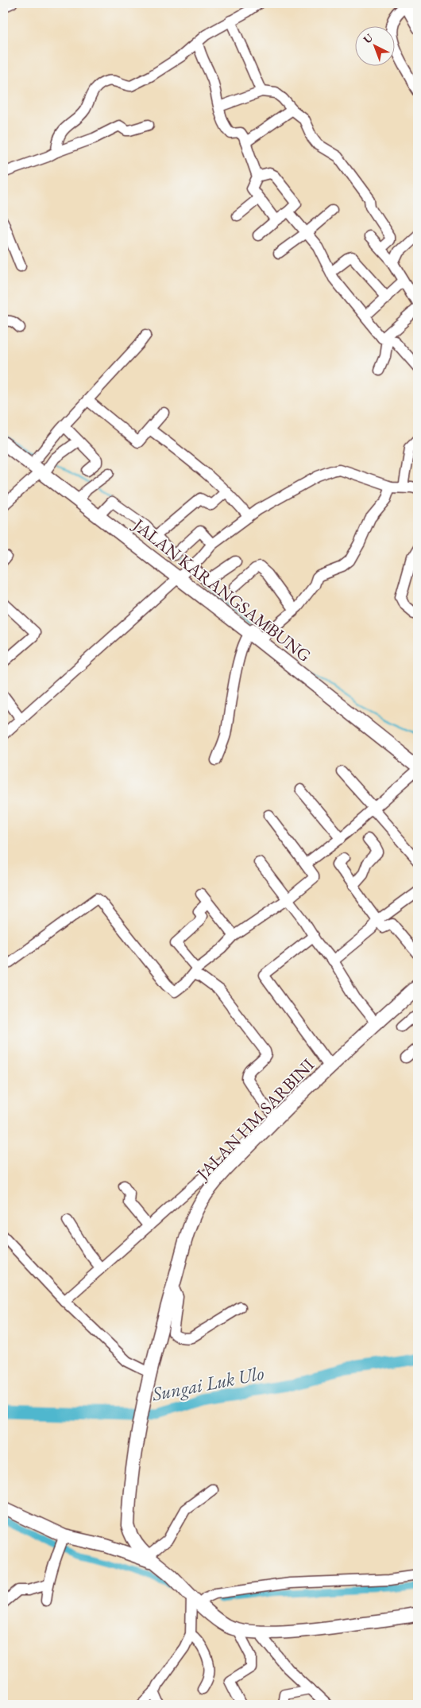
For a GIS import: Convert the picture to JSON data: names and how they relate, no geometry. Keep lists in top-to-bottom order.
{
  "streets": {
    "main road": ["JALAN KARANGSAMBUNG", "JALAN HM SARBINI"]
  },
  "water": ["Sungai Luk Ulo"],
  "north": "top left"
}
